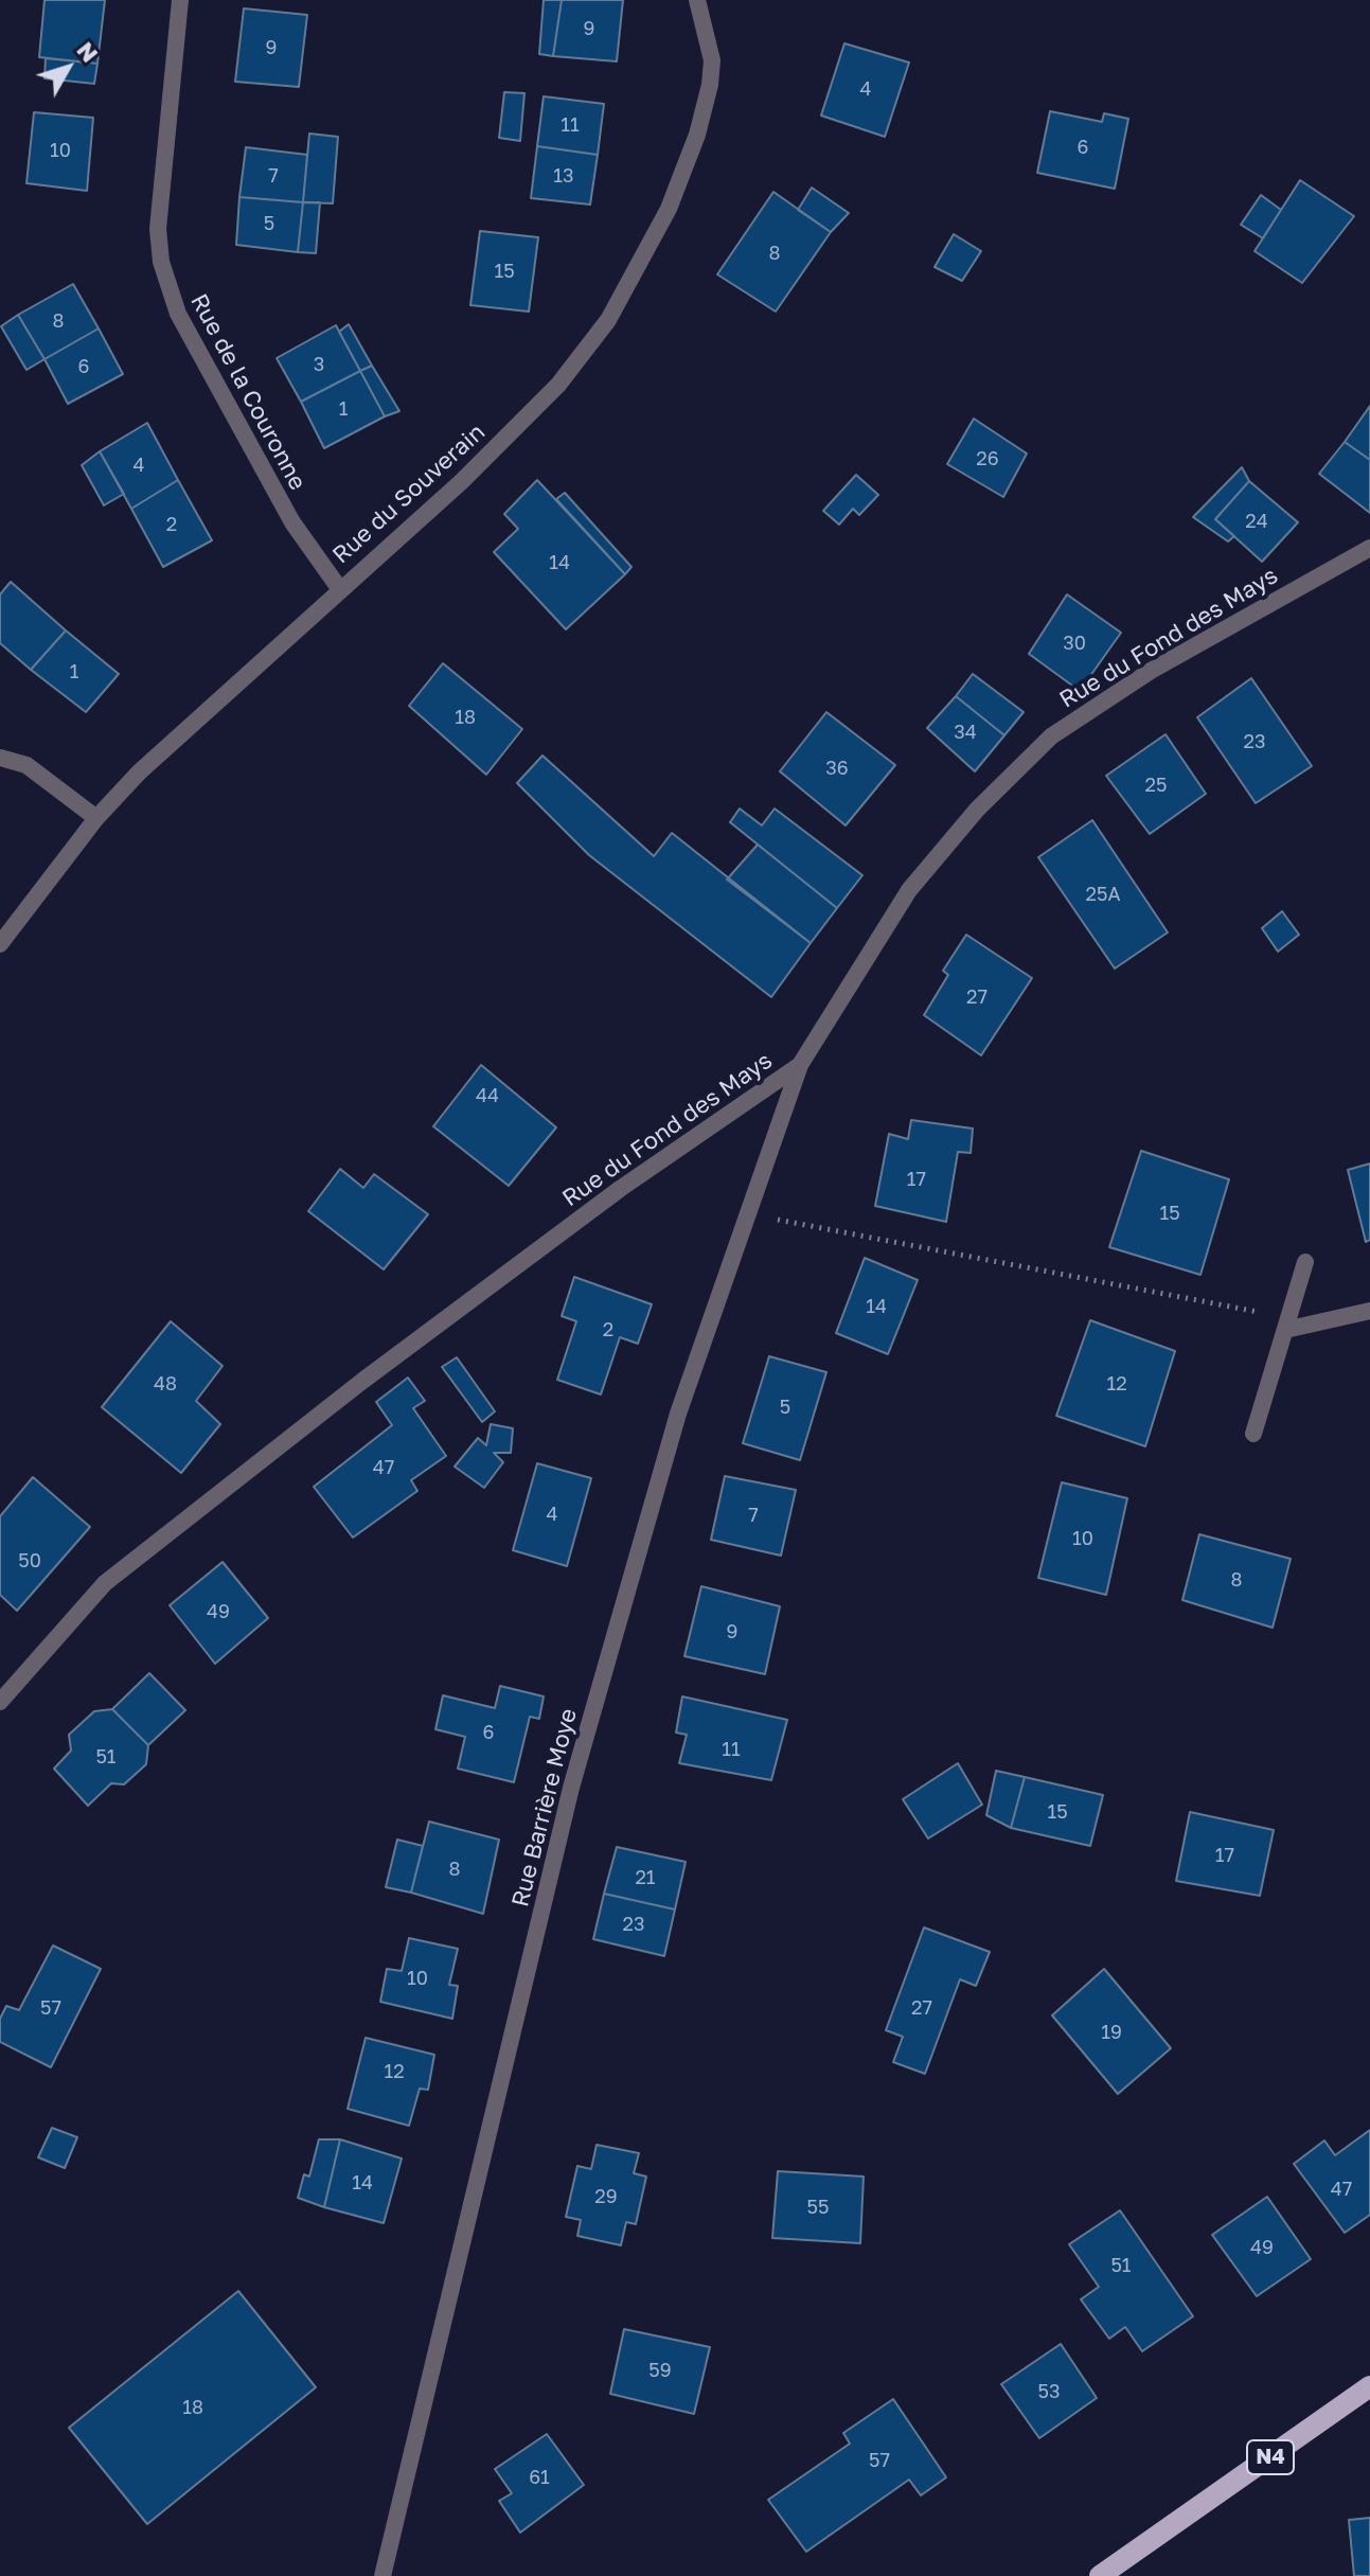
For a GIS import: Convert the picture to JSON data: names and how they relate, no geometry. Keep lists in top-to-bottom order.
{
  "streets": {
    "main road": ["N4"],
    "street": [
      "Rue de la Couronne",
      "Rue du Souverain",
      "Rue du Fond des Mays",
      "Rue Barrière Moye"
    ]
  },
  "crossings": [
    ["Rue de la Couronne", "Rue du Souverain"],
    ["Rue du Fond des Mays", "Rue Barrière Moye"]
  ],
  "house_numbers": [
    "9",
    "9",
    "4",
    "11",
    "6",
    "10",
    "7",
    "13",
    "5",
    "8",
    "15",
    "8",
    "3",
    "6",
    "1",
    "26",
    "4",
    "24",
    "2",
    "14",
    "30",
    "1",
    "18",
    "34",
    "23",
    "36",
    "25",
    "25A",
    "27",
    "44",
    "17",
    "15",
    "14",
    "2",
    "48",
    "12",
    "5",
    "47",
    "4",
    "7",
    "10",
    "50",
    "8",
    "49",
    "9",
    "6",
    "11",
    "51",
    "15",
    "17",
    "8",
    "21",
    "23",
    "10",
    "57",
    "27",
    "19",
    "12",
    "14",
    "47",
    "29",
    "55",
    "49",
    "51",
    "59",
    "53",
    "18",
    "57",
    "61"
  ],
  "north": "top right"
}
